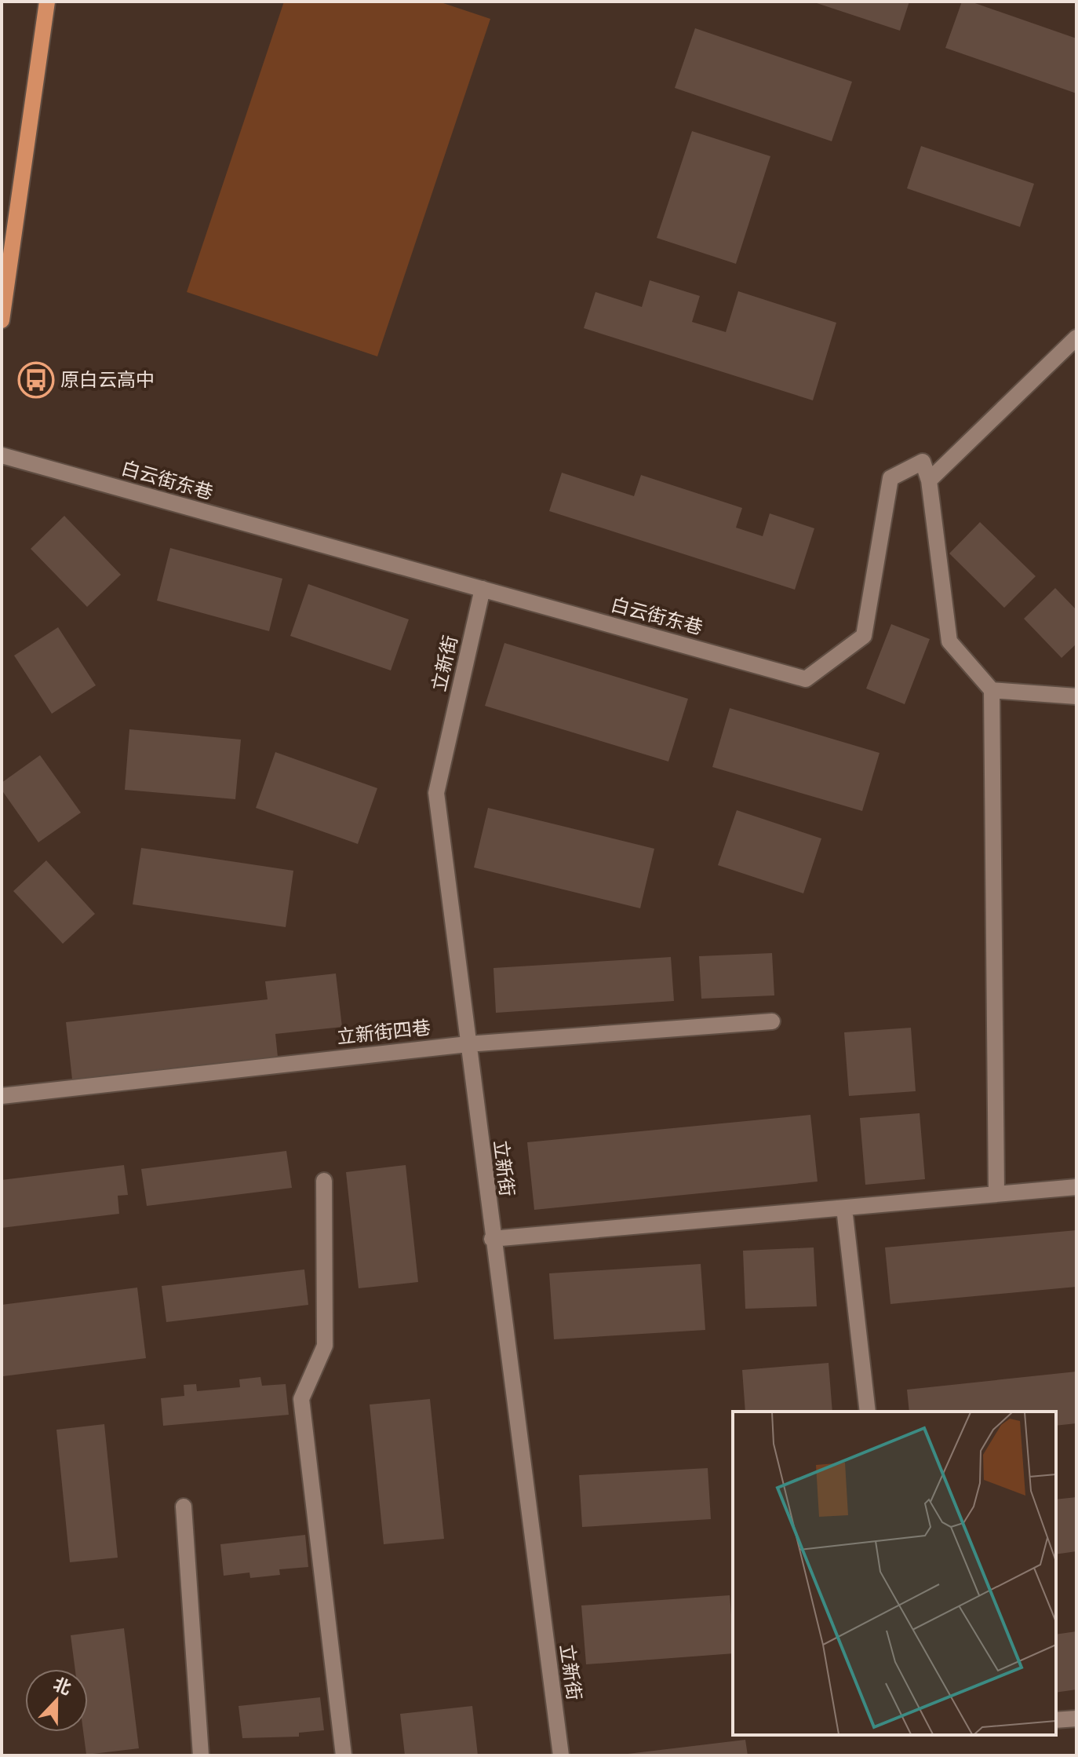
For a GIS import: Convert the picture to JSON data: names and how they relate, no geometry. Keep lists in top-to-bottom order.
{
  "streets": {
    "street": ["白云街东巷", "立新街", "立新街四巷"]
  },
  "crossings": [
    ["白云街东巷", "立新街"],
    ["立新街", "立新街四巷"]
  ],
  "places": {
    "bus stop": ["原白云高中"]
  },
  "north": "top"
}
